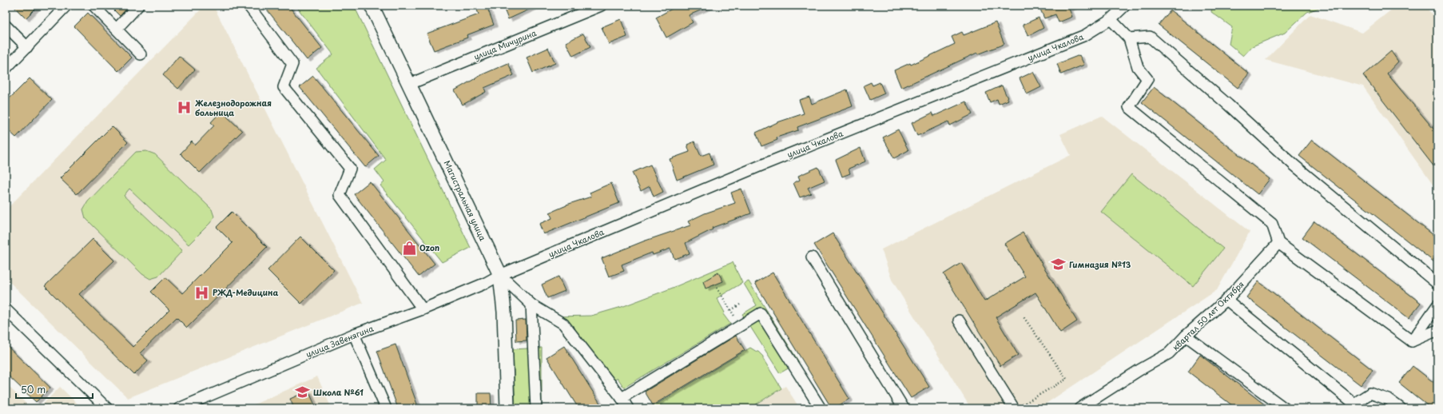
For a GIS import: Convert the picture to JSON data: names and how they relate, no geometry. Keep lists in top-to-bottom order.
{
  "streets": {
    "main road": ["Магистральная улица"],
    "street": [
      "улица Мичурина",
      "улица Чкалова",
      "квартал 50 лет Октября",
      "улица Завенягина"
    ]
  },
  "crossings": [
    ["улица Мичурина", "Магистральная улица"],
    ["улица Чкалова", "Магистральная улица"],
    ["улица Чкалова", "улица Завенягина"],
    ["Магистральная улица", "улица Завенягина"]
  ],
  "places": {
    "hospital": ["Железнодорожная больница", "РЖД-Медицина"],
    "shop": ["Ozon"],
    "school or university": ["Гимназия №13", "Школа №61"]
  },
  "scale_bar": "50 m"
}
